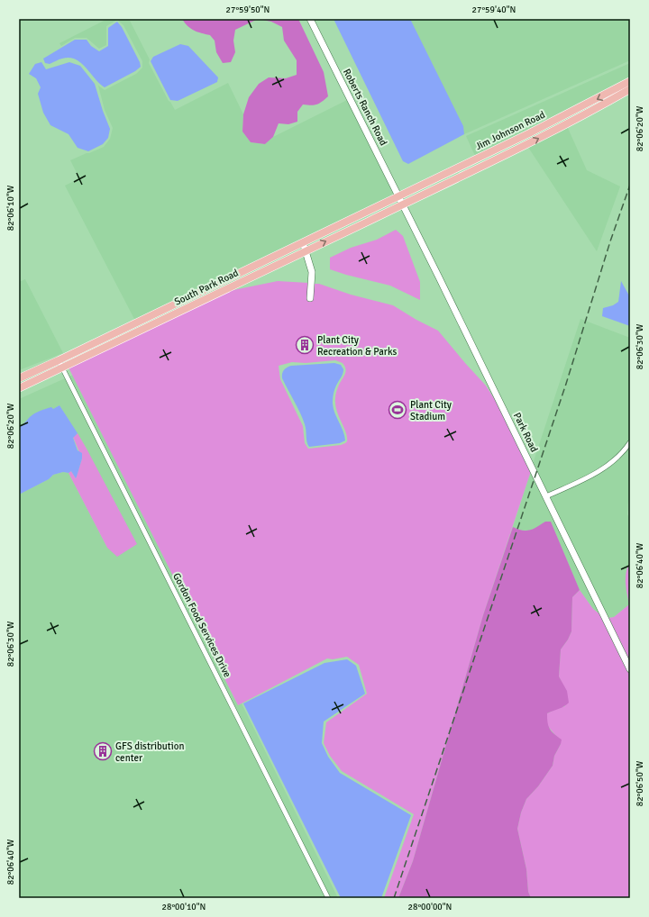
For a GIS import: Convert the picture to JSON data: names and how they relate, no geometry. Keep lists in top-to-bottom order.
{
  "streets": {
    "main road": ["Jim Johnson Road", "South Park Road"],
    "street": ["Roberts Ranch Road", "Park Road", "Gordon Food Services Drive"]
  },
  "crossings": [
    ["Roberts Ranch Road", "Jim Johnson Road"],
    ["Roberts Ranch Road", "South Park Road"],
    ["Roberts Ranch Road", "Park Road"],
    ["Jim Johnson Road", "South Park Road"],
    ["Jim Johnson Road", "Park Road"],
    ["South Park Road", "Park Road"],
    ["South Park Road", "Gordon Food Services Drive"]
  ],
  "places": {
    "building": ["Plant City Recreation & Parks", "GFS distribution center"],
    "sports": ["Plant City Stadium"]
  },
  "coordinates": [
    "27°59'50\"N",
    "27°59'40\"N",
    "82°06'20\"W",
    "82°06'10\"W",
    "82°06'30\"W",
    "82°06'40\"W",
    "82°06'50\"W",
    "28°00'10\"N",
    "28°00'00\"N"
  ]
}
